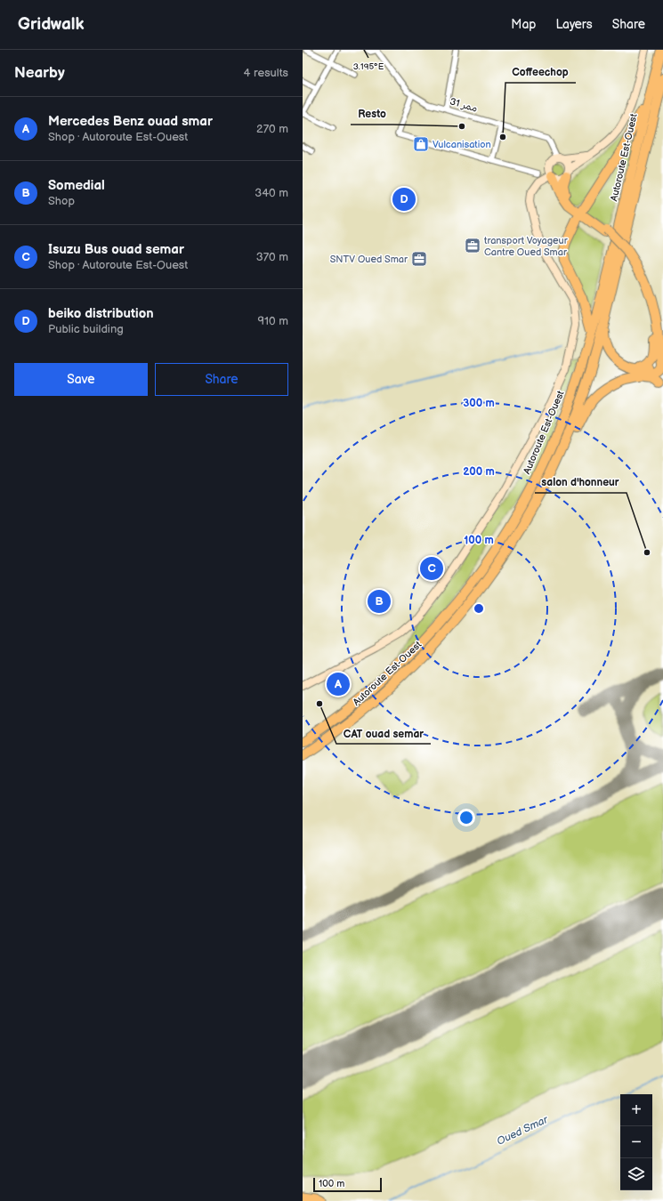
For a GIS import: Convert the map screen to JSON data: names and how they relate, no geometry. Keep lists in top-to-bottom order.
{
  "streets": {
    "highway": ["Autoroute Est-Ouest"],
    "street": ["ممر 31"]
  },
  "water": ["Oued Smar"],
  "places": {
    "other": [
      "Resto",
      "Coffeechop",
      "salon d'honneur",
      "CAT ouad semar"
    ],
    "shop": ["Vulcanisation"],
    "office": ["transport Voyageur Cantre Oued Smar", "SNTV Oued Smar"]
  },
  "scale_bar": "100 m",
  "page": {
    "header": "Gridwalk",
    "nav": ["Map", "Layers", "Share"],
    "heading": ["Nearby", "4 results"],
    "list": [
      {
        "mark": "A",
        "name": "Mercedes Benz ouad smar",
        "note": "Shop · Autoroute Est-Ouest",
        "value": "270 m"
      },
      {
        "mark": "B",
        "name": "Somedial",
        "note": "Shop",
        "value": "340 m"
      },
      {
        "mark": "C",
        "name": "Isuzu Bus ouad semar",
        "note": "Shop · Autoroute Est-Ouest",
        "value": "370 m"
      },
      {
        "mark": "D",
        "name": "beiko distribution",
        "note": "Public building",
        "value": "910 m"
      }
    ],
    "pins": [
      "D",
      "C",
      "B",
      "A"
    ],
    "buttons": ["Save", "Share"],
    "map_buttons": ["+", "−"],
    "scale": "100 m"
  },
  "coordinates": ["3.195°E"],
  "rings": ["300 m", "200 m", "100 m"]
}
